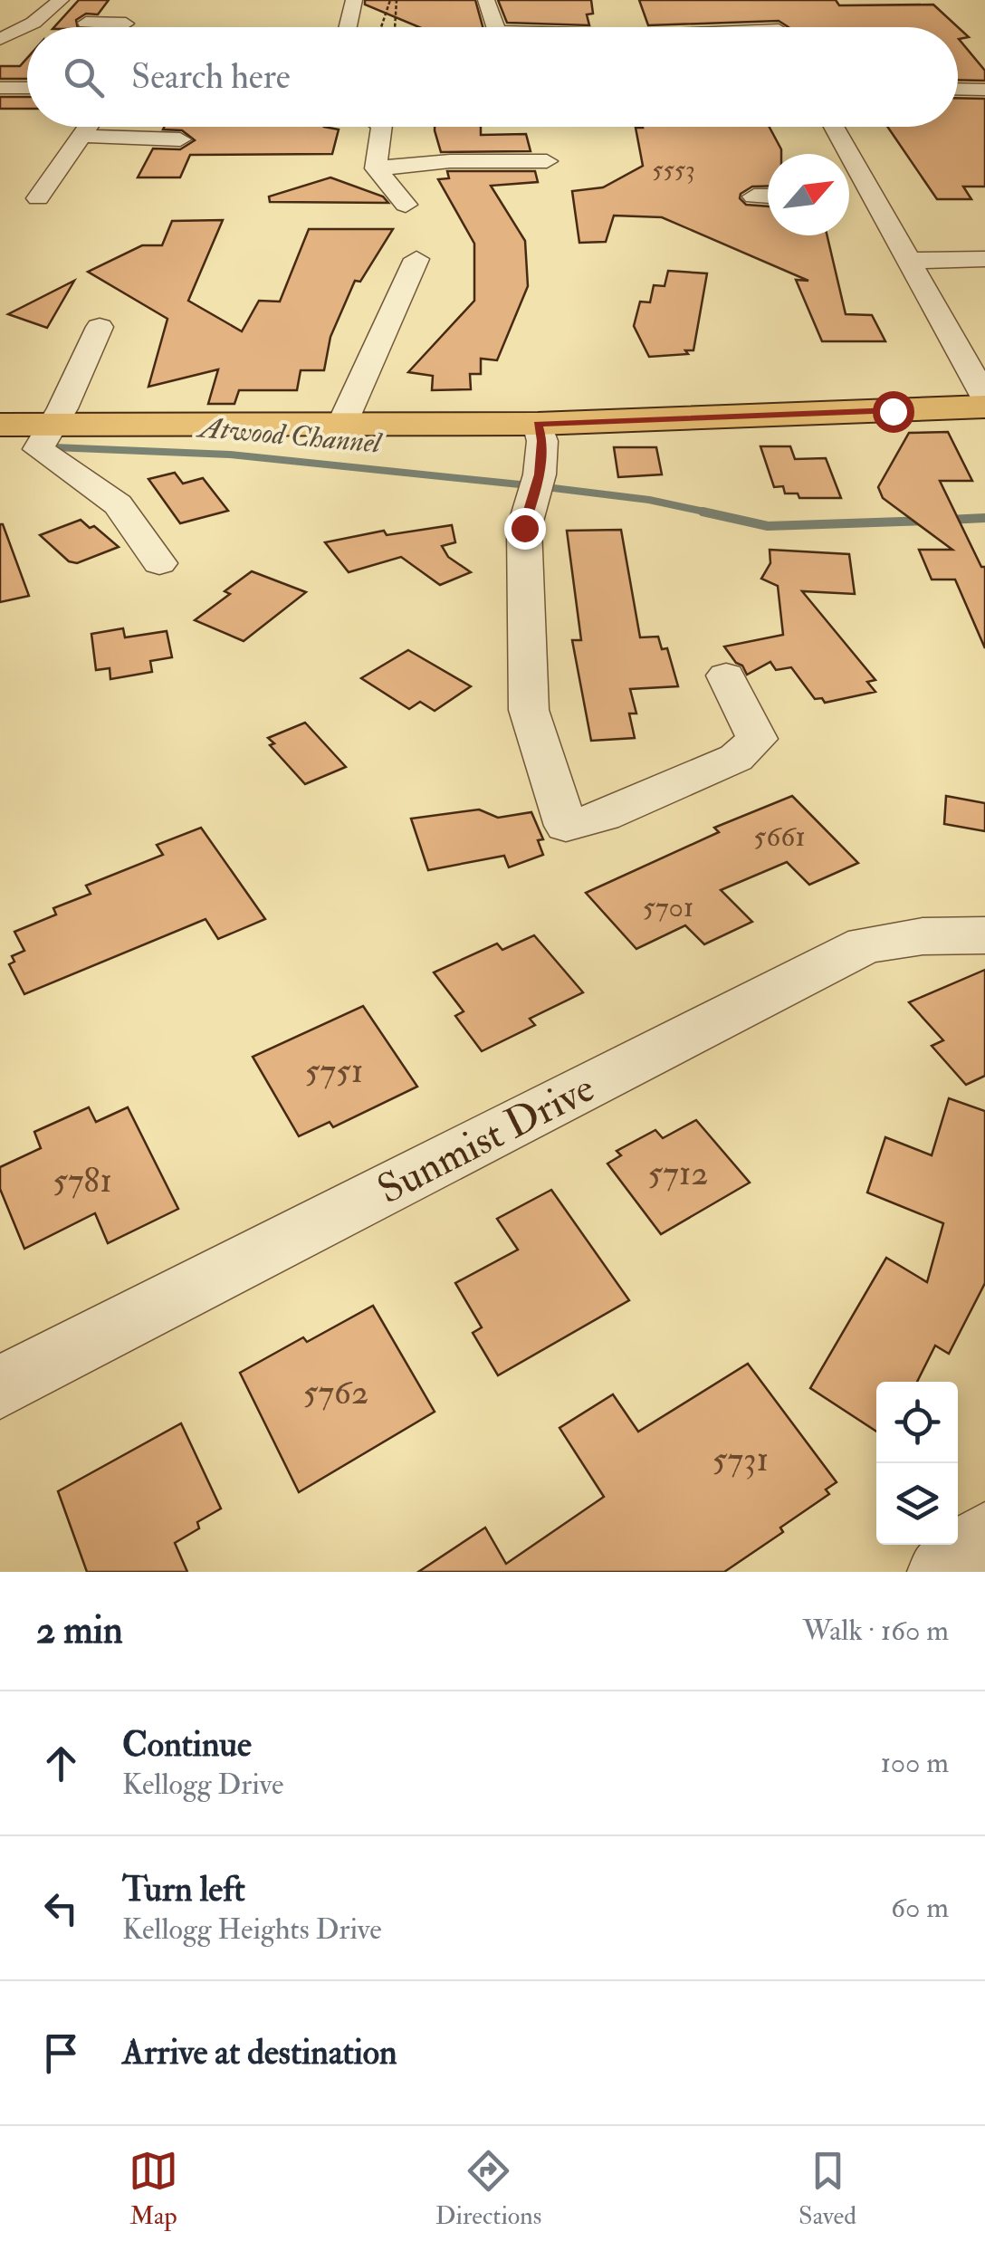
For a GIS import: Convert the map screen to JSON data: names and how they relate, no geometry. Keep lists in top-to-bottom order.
{
  "streets": {
    "street": ["Sunmist Drive"]
  },
  "water": ["Atwood Channel"],
  "house_numbers": [
    "5553",
    "5661",
    "5701",
    "5751",
    "5712",
    "5781",
    "5762",
    "5731"
  ],
  "north": "top right",
  "page": {
    "search": "Search here",
    "heading": ["2 min", "Walk · 160 m"],
    "list": [
      ["Continue", "Kellogg Drive", "100 m"],
      ["Turn left", "Kellogg Heights Drive", "60 m"],
      "Arrive at destination"
    ],
    "nav": ["Map", "Directions", "Saved"]
  }
}
